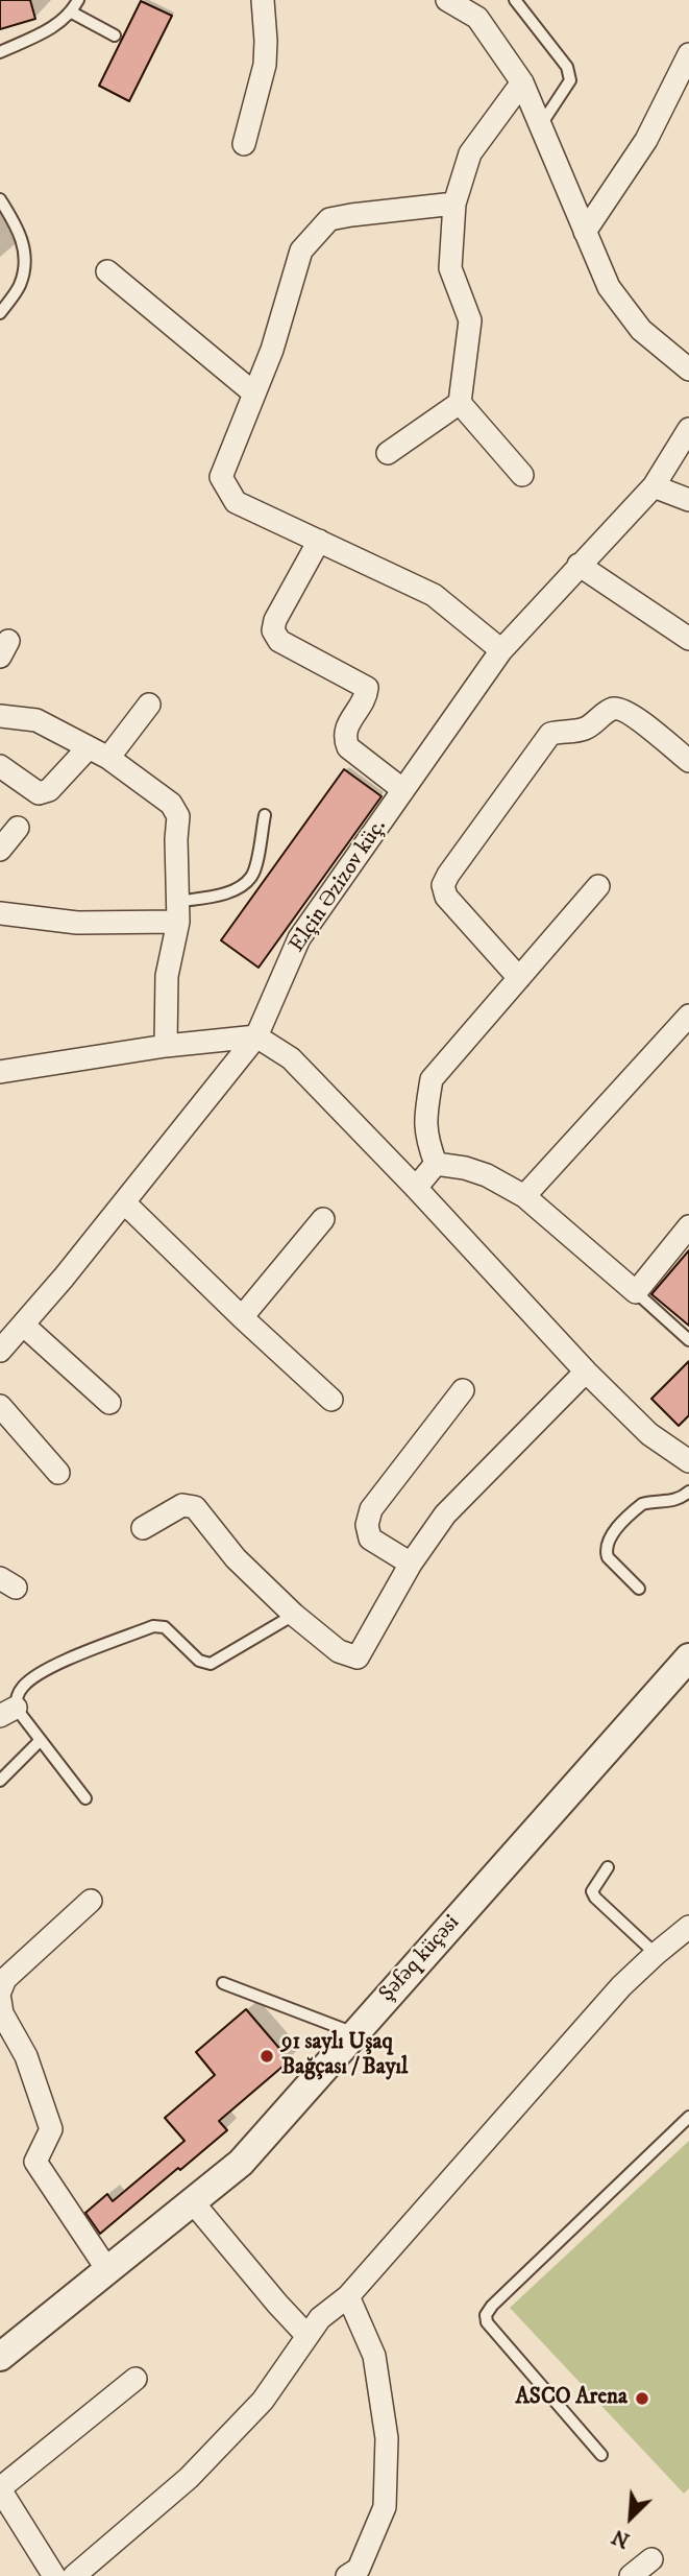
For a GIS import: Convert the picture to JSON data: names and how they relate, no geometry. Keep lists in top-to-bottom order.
{
  "streets": {
    "street": ["Elçin Əzizov küç.", "Şəfəq küçəsi"]
  },
  "places": ["91 saylı Uşaq Bağçası / Bayıl", "ASCO Arena"],
  "north": "bottom left"
}
